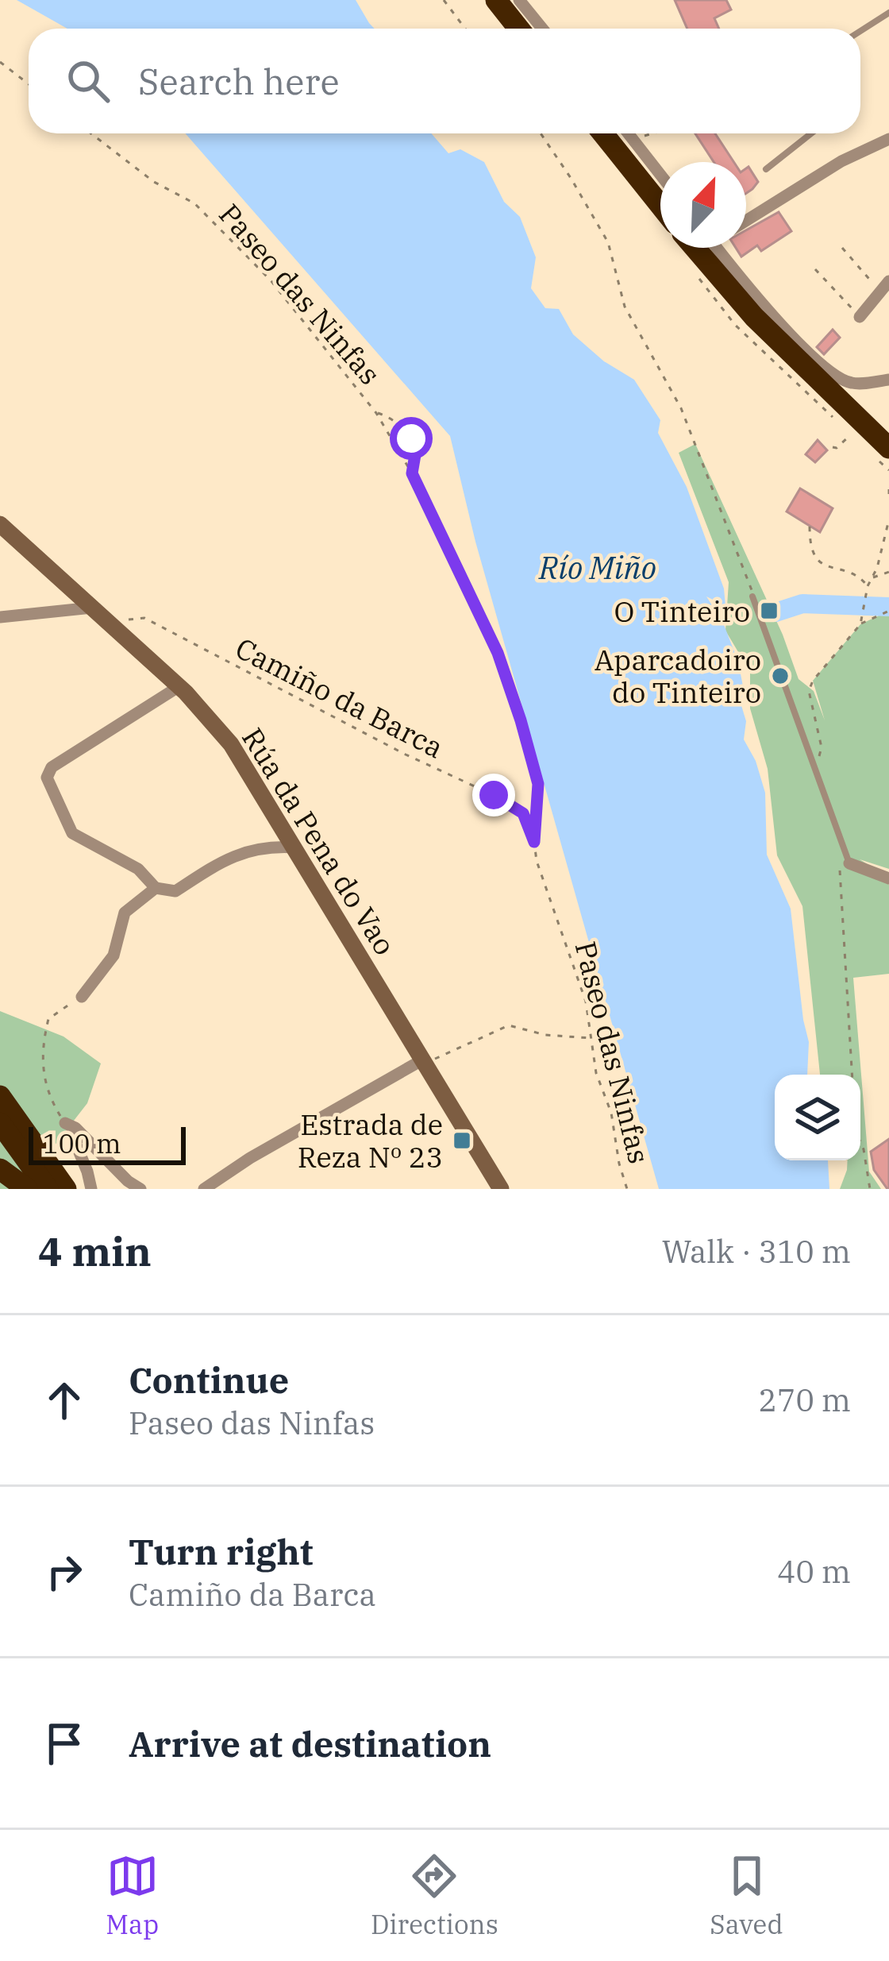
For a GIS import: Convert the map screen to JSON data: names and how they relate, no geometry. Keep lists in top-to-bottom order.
{
  "streets": {
    "main road": ["Rúa da Pena do Vao"],
    "path": ["Paseo das Ninfas", "Camiño da Barca"]
  },
  "crossings": [
    ["Paseo das Ninfas", "Camiño da Barca"],
    ["Camiño da Barca", "Rúa da Pena do Vao"]
  ],
  "water": ["Río Miño"],
  "places": {
    "transit": ["O Tinteiro", "Estrada de Reza Nº 23"],
    "other": ["Aparcadoiro do Tinteiro"]
  },
  "scale_bar": "100 m",
  "north": "top right",
  "page": {
    "search": "Search here",
    "scale": "100 m",
    "heading": ["4 min", "Walk · 310 m"],
    "list": [
      ["Continue", "Paseo das Ninfas", "270 m"],
      ["Turn right", "Camiño da Barca", "40 m"],
      "Arrive at destination"
    ],
    "nav": ["Map", "Directions", "Saved"]
  }
}
